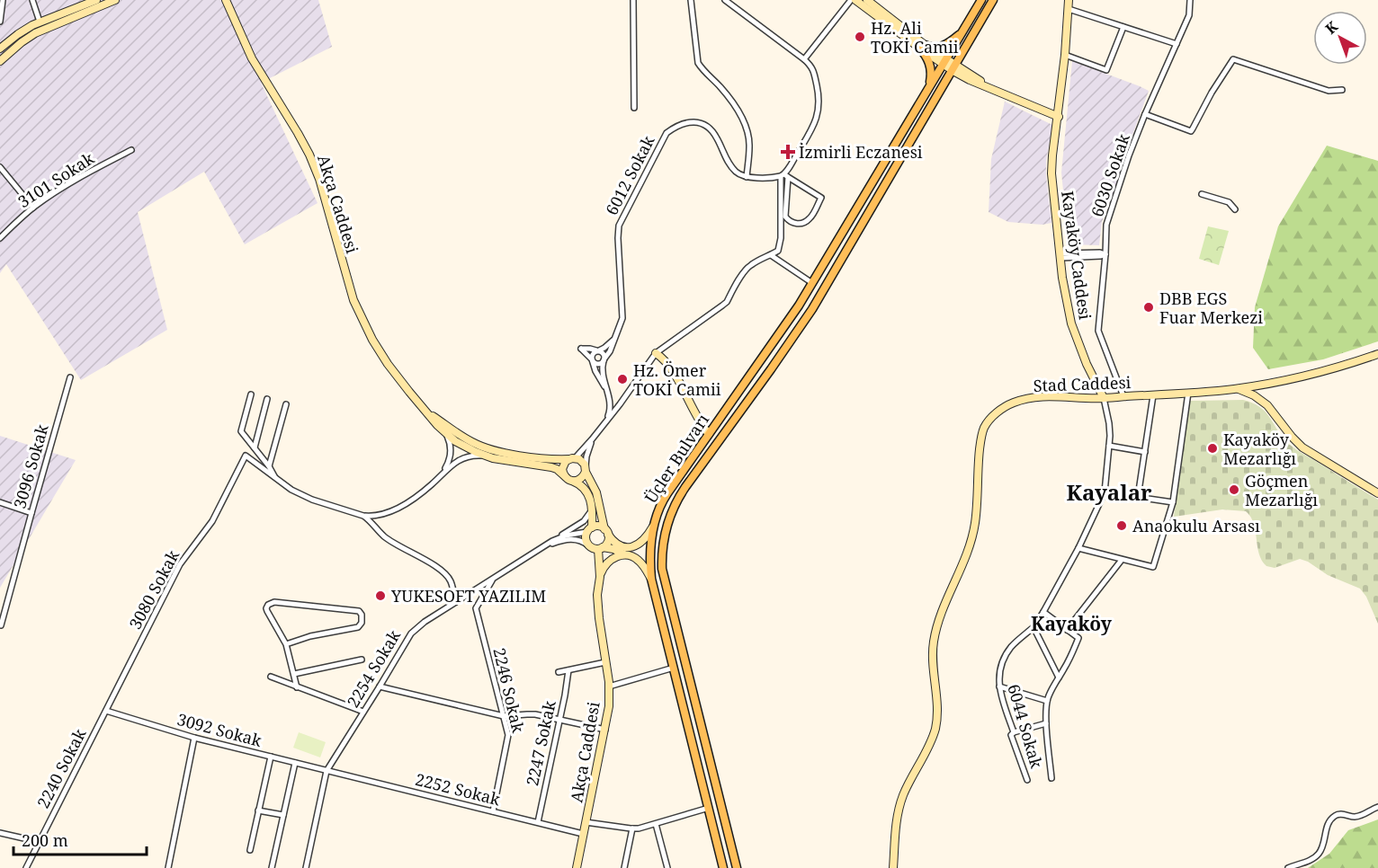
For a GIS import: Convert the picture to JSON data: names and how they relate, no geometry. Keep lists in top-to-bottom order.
{
  "streets": {
    "main road": ["Üçler Bulvarı"],
    "street": [
      "6012 Sokak",
      "6030 Sokak",
      "3101 Sokak",
      "Akça Caddesi",
      "Kayaköy Caddesi",
      "Stad Caddesi",
      "3096 Sokak",
      "3080 Sokak",
      "2254 Sokak",
      "2246 Sokak",
      "6044 Sokak",
      "3092 Sokak",
      "2247 Sokak",
      "2240 Sokak",
      "2252 Sokak"
    ]
  },
  "crossings": [
    ["6030 Sokak", "Stad Caddesi"],
    ["Akça Caddesi", "2254 Sokak"],
    ["Akça Caddesi", "2252 Sokak"],
    ["Kayaköy Caddesi", "Stad Caddesi"],
    ["Kayaköy Caddesi", "6044 Sokak"],
    ["3080 Sokak", "3092 Sokak"],
    ["3080 Sokak", "2240 Sokak"],
    ["2254 Sokak", "2246 Sokak"],
    ["2254 Sokak", "3092 Sokak"],
    ["2254 Sokak", "2252 Sokak"],
    ["2246 Sokak", "2252 Sokak"],
    ["3092 Sokak", "2240 Sokak"],
    ["3092 Sokak", "2252 Sokak"],
    ["2247 Sokak", "2252 Sokak"]
  ],
  "districts": ["Kayalar", "Kayaköy"],
  "places": {
    "other": [
      "Hz. Ali TOKİ Camii",
      "DBB EGS Fuar Merkezi",
      "Hz. Ömer TOKİ Camii",
      "Kayaköy Mezarlığı",
      "Göçmen Mezarlığı",
      "Anaokulu Arsası",
      "YUKESOFT YAZILIM"
    ],
    "health": ["İzmirli Eczanesi"]
  },
  "scale_bar": "200 m",
  "north": "top left"
}
